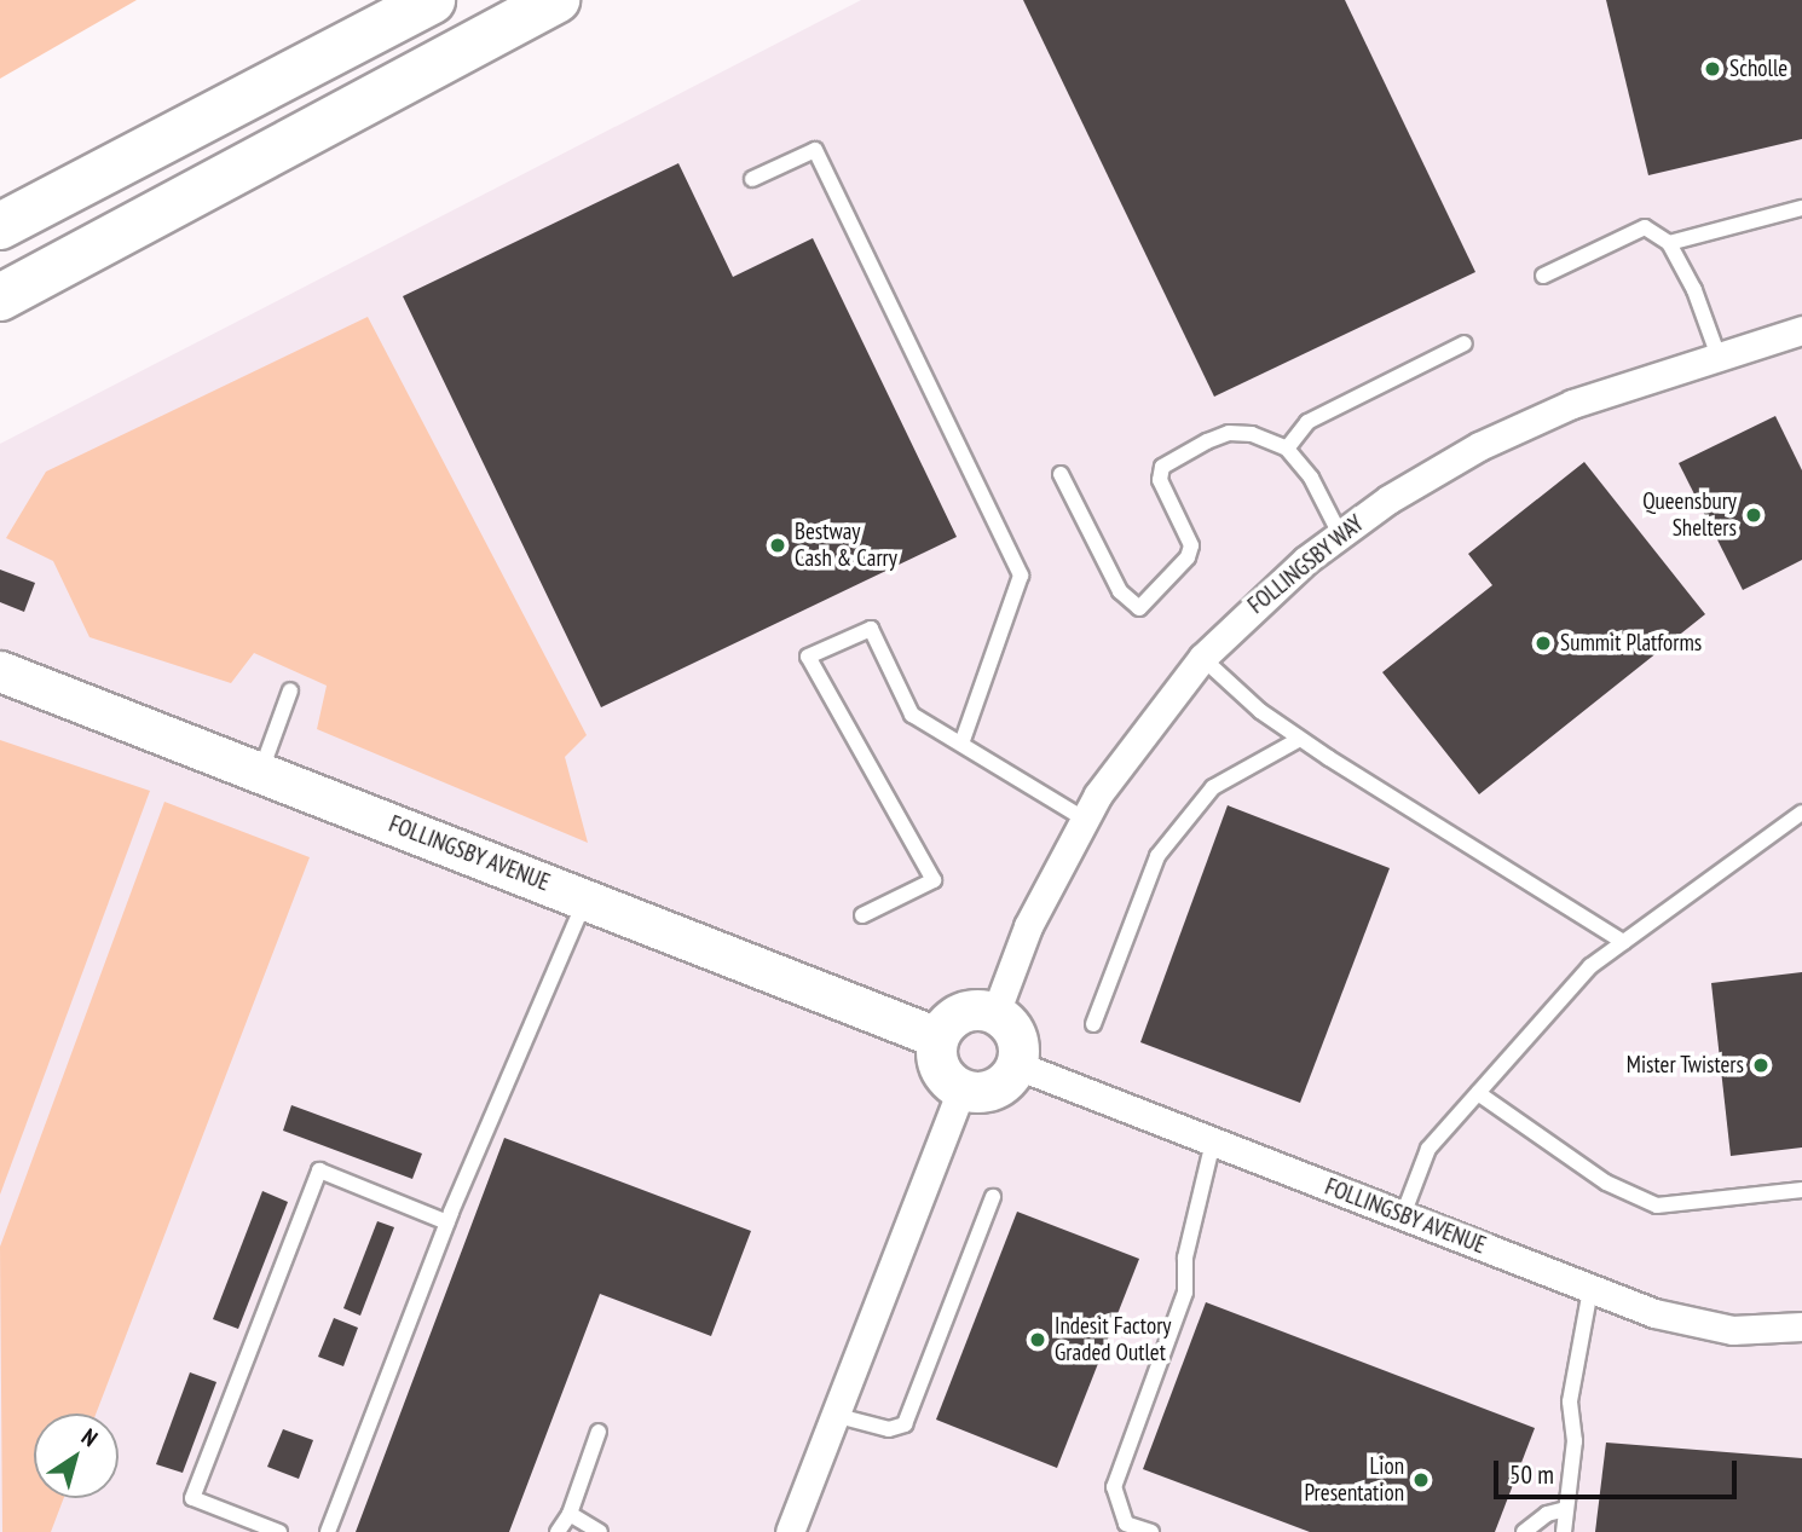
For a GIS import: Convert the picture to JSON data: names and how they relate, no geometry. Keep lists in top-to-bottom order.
{
  "streets": {
    "street": ["FOLLINGSBY WAY", "FOLLINGSBY AVENUE"]
  },
  "crossings": [
    ["FOLLINGSBY WAY", "FOLLINGSBY AVENUE"]
  ],
  "places": [
    "Scholle",
    "Queensbury Shelters",
    "Bestway Cash & Carry",
    "Summit Platforms",
    "Mister Twisters",
    "Indesit Factory Graded Outlet",
    "Lion Presentation"
  ],
  "scale_bar": "50 m",
  "north": "top right"
}
